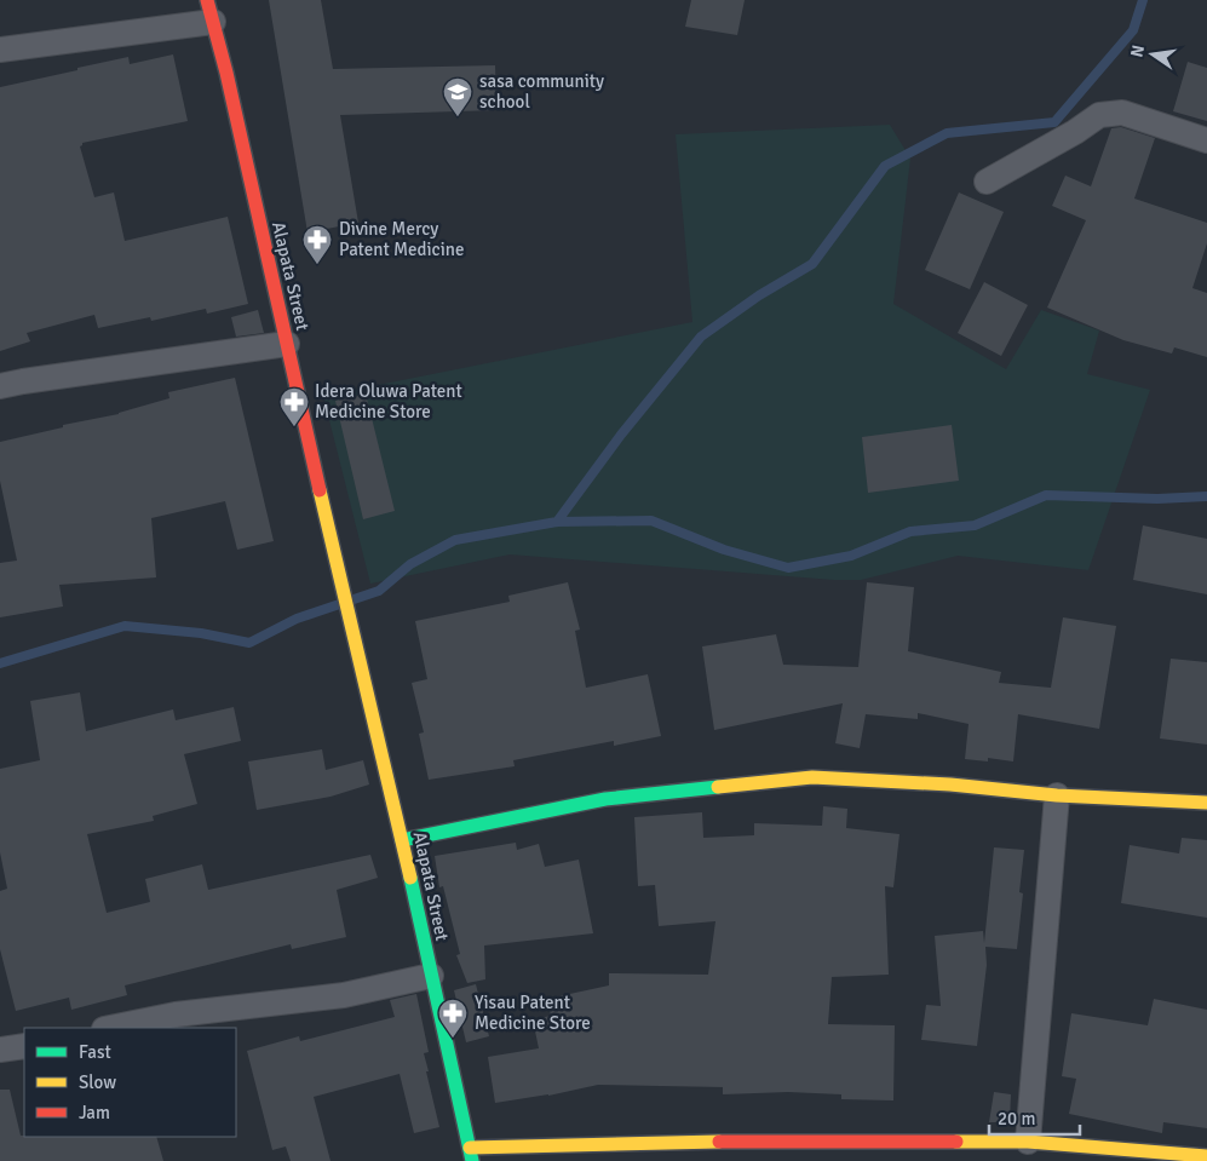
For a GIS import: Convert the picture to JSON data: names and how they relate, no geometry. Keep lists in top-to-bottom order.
{
  "streets": {
    "street": ["Alapata Street"]
  },
  "places": {
    "school or university": ["sasa community school"],
    "pharmacy": ["Divine Mercy Patent Medicine", "Idera Oluwa Patent Medicine Store", "Yisau Patent Medicine Store"]
  },
  "legend": ["Fast", "Slow", "Jam"],
  "scale_bar": "20 m",
  "north": "left"
}
